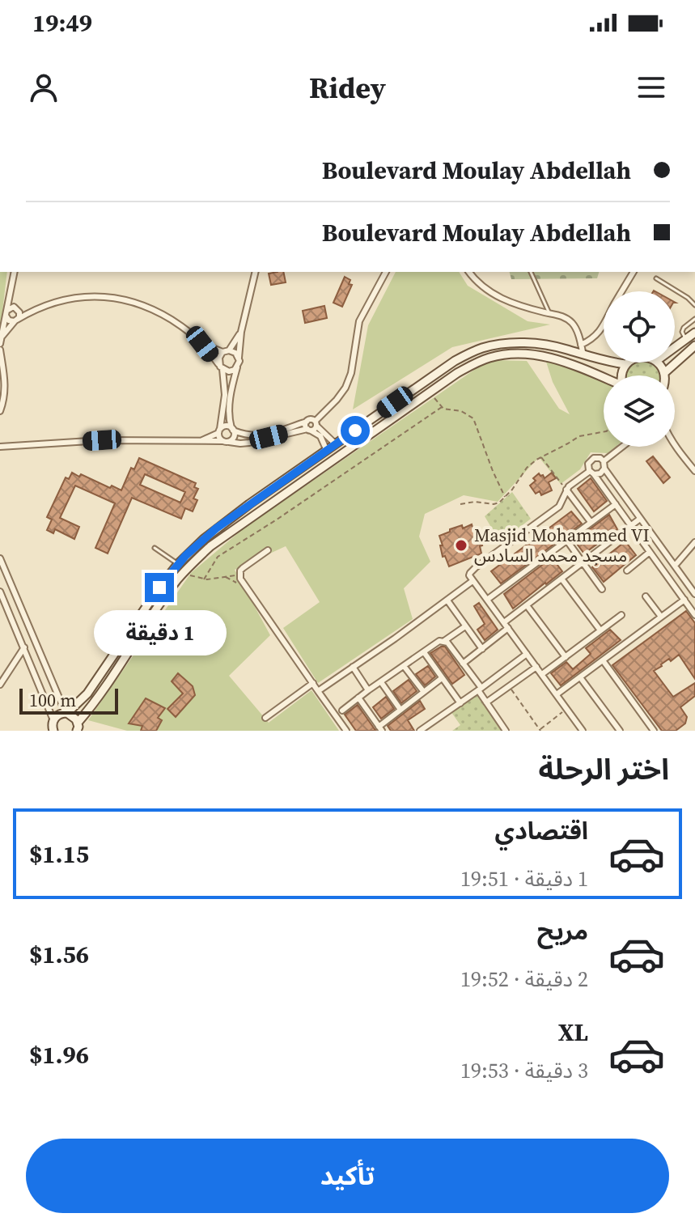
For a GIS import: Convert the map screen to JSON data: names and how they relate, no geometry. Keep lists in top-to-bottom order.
{
  "places": ["Masjid Mohammed VI مسجد محمد السادس"],
  "scale_bar": "100 m",
  "page": {
    "status": "19:49",
    "header": "Ridey",
    "banner": ["Boulevard Moulay Abdellah", "Boulevard Moulay Abdellah"],
    "bubble": "1 دقيقة",
    "scale": "100 m",
    "heading": "اختر الرحلة",
    "list": [
      {
        "name": "اقتصادي",
        "note": "1 دقيقة · 19:51",
        "value": "$1.15"
      },
      {
        "name": "مريح",
        "note": "2 دقيقة · 19:52",
        "value": "$1.56"
      },
      {
        "name": "XL",
        "note": "3 دقيقة · 19:53",
        "value": "$1.96"
      }
    ],
    "buttons": "تأكيد"
  }
}
